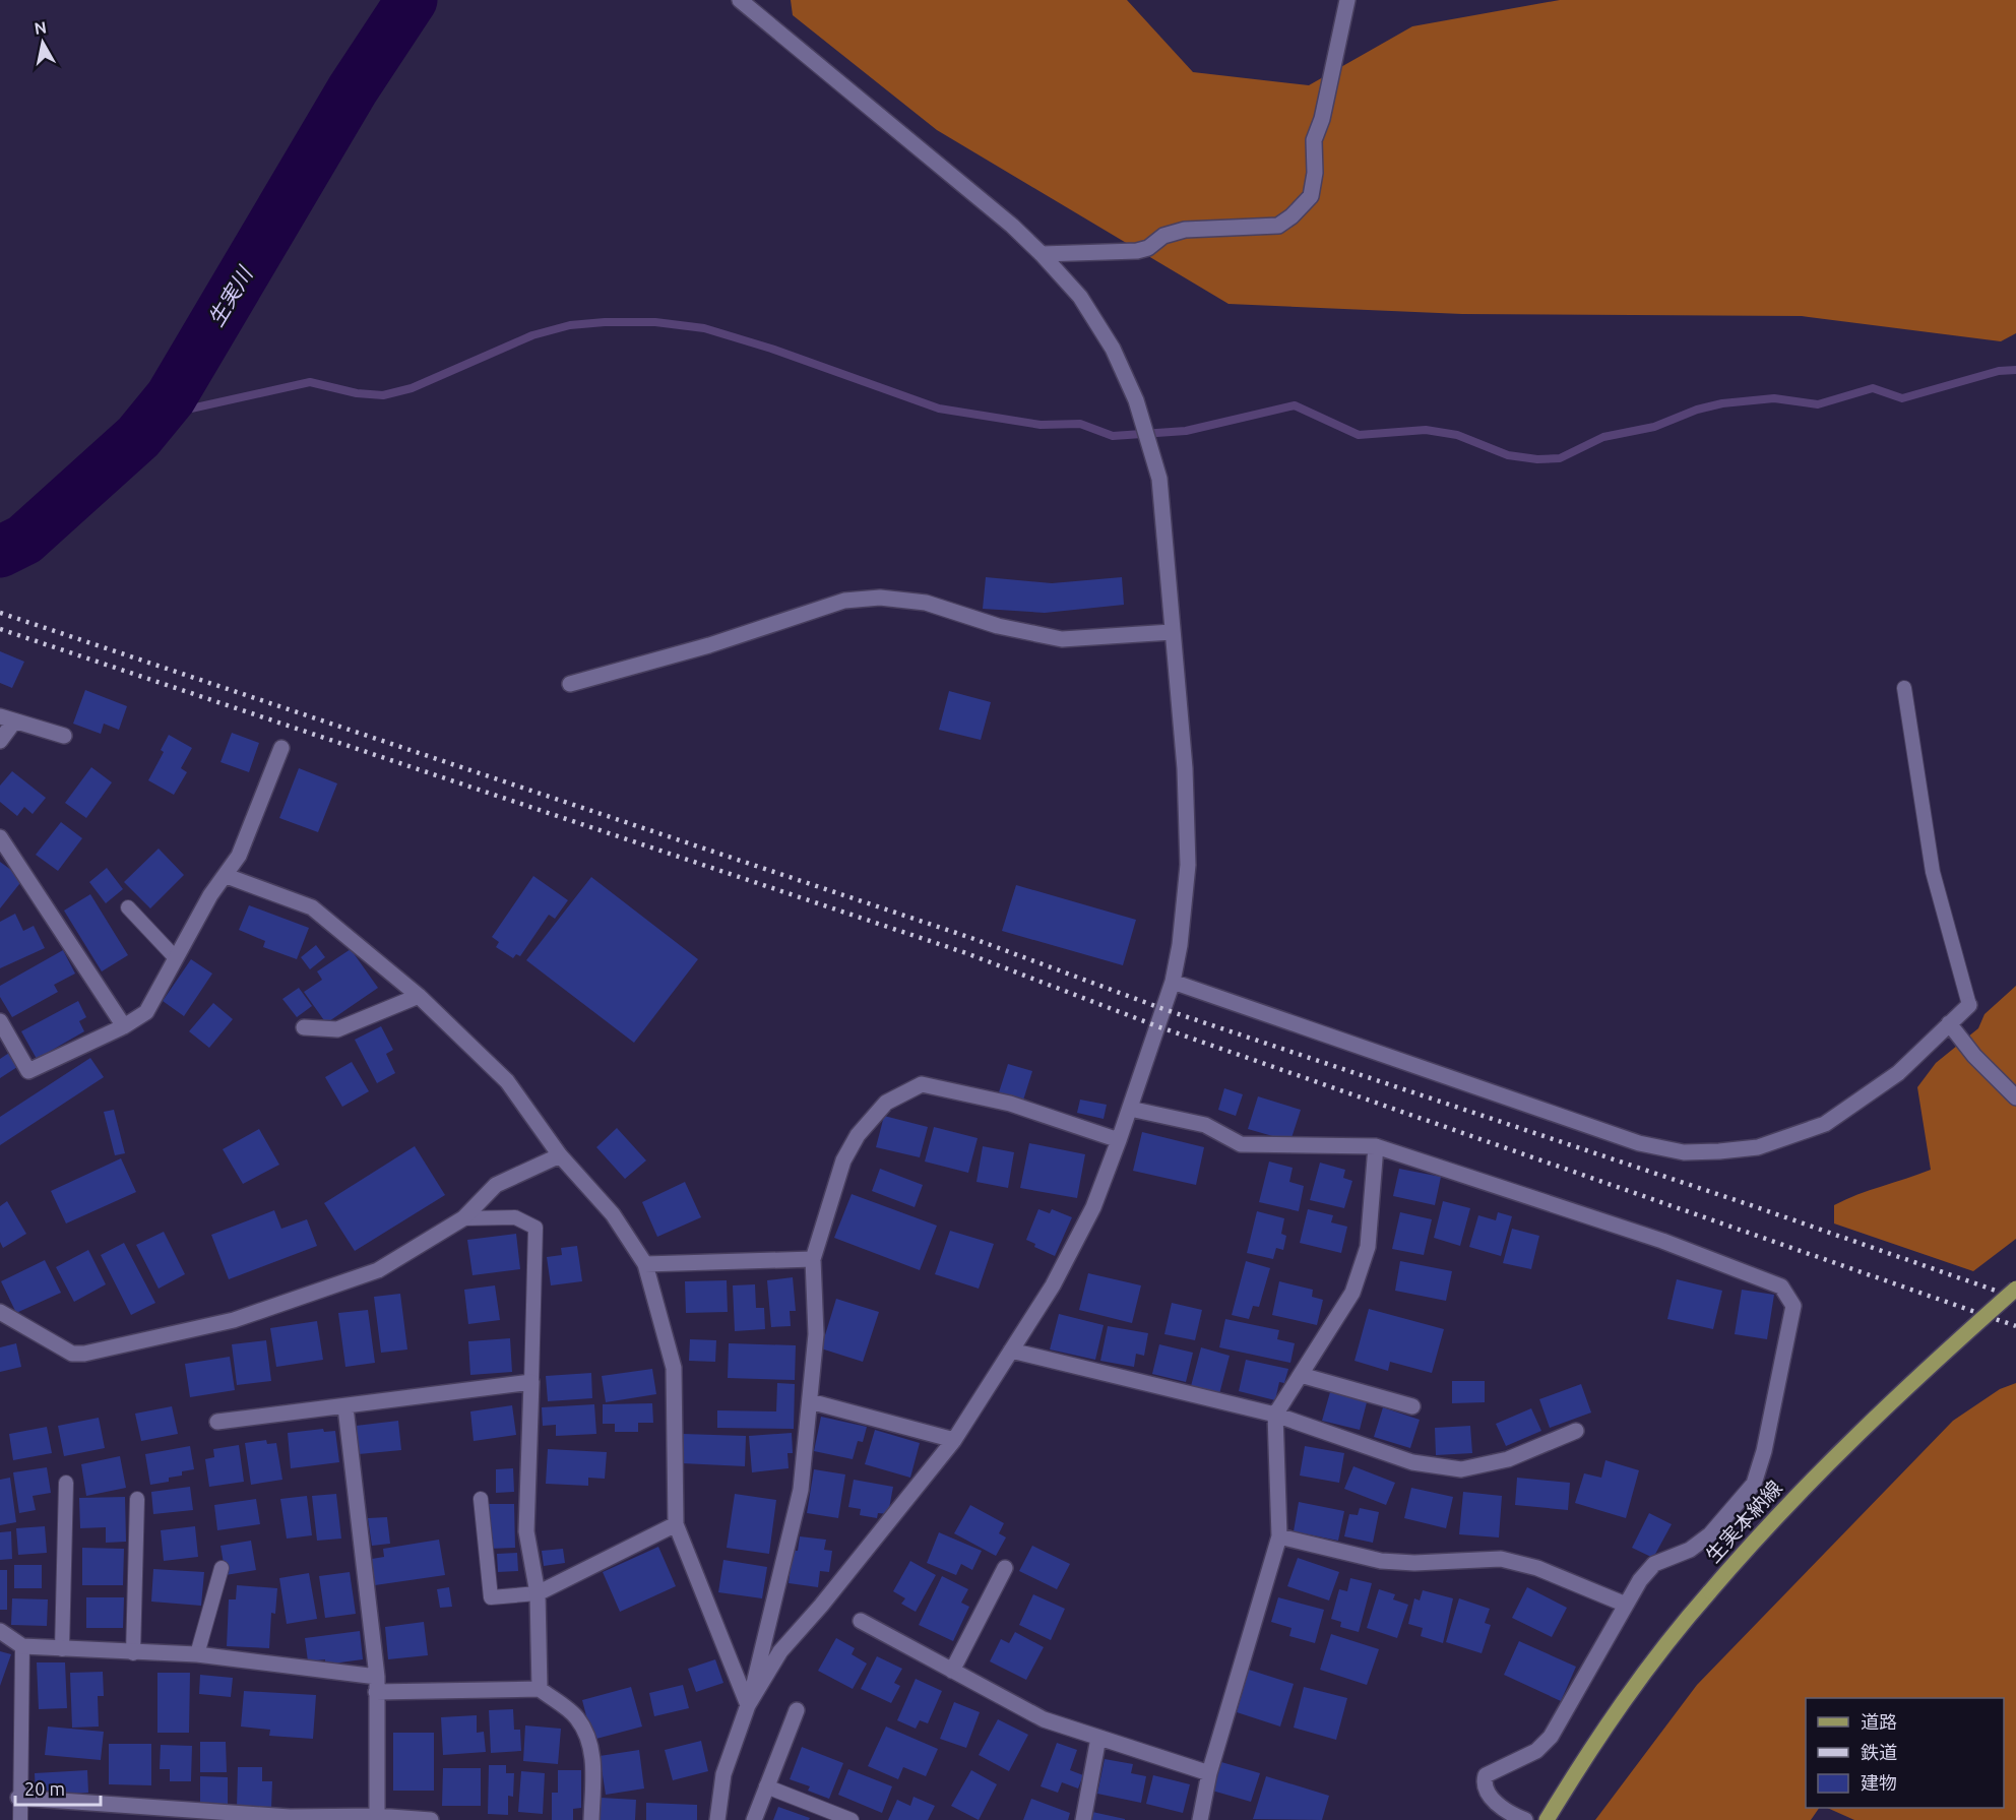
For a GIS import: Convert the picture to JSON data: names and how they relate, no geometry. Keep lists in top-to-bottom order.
{
  "streets": {
    "main road": ["生実本納線"]
  },
  "water": ["生実川"],
  "legend": ["道路", "鉄道", "建物"],
  "scale_bar": "20 m",
  "north": "top"
}
